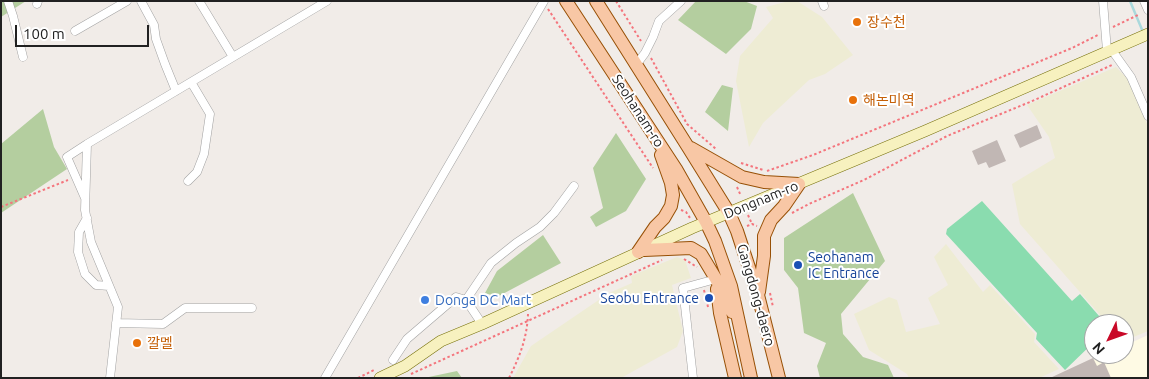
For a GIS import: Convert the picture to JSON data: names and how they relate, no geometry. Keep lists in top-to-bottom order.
{
  "streets": {
    "main road": ["Seohanam-ro", "Dongnam-ro", "Gangdong-daero"]
  },
  "crossings": [
    ["Seohanam-ro", "Dongnam-ro"],
    ["Seohanam-ro", "Gangdong-daero"],
    ["Dongnam-ro", "Gangdong-daero"]
  ],
  "places": [
    "장수천",
    "해논미역",
    "Seohanam IC Entrance",
    "Seobu Entrance",
    "Donga DC Mart",
    "깔멜"
  ],
  "scale_bar": "100 m",
  "north": "bottom left"
}
